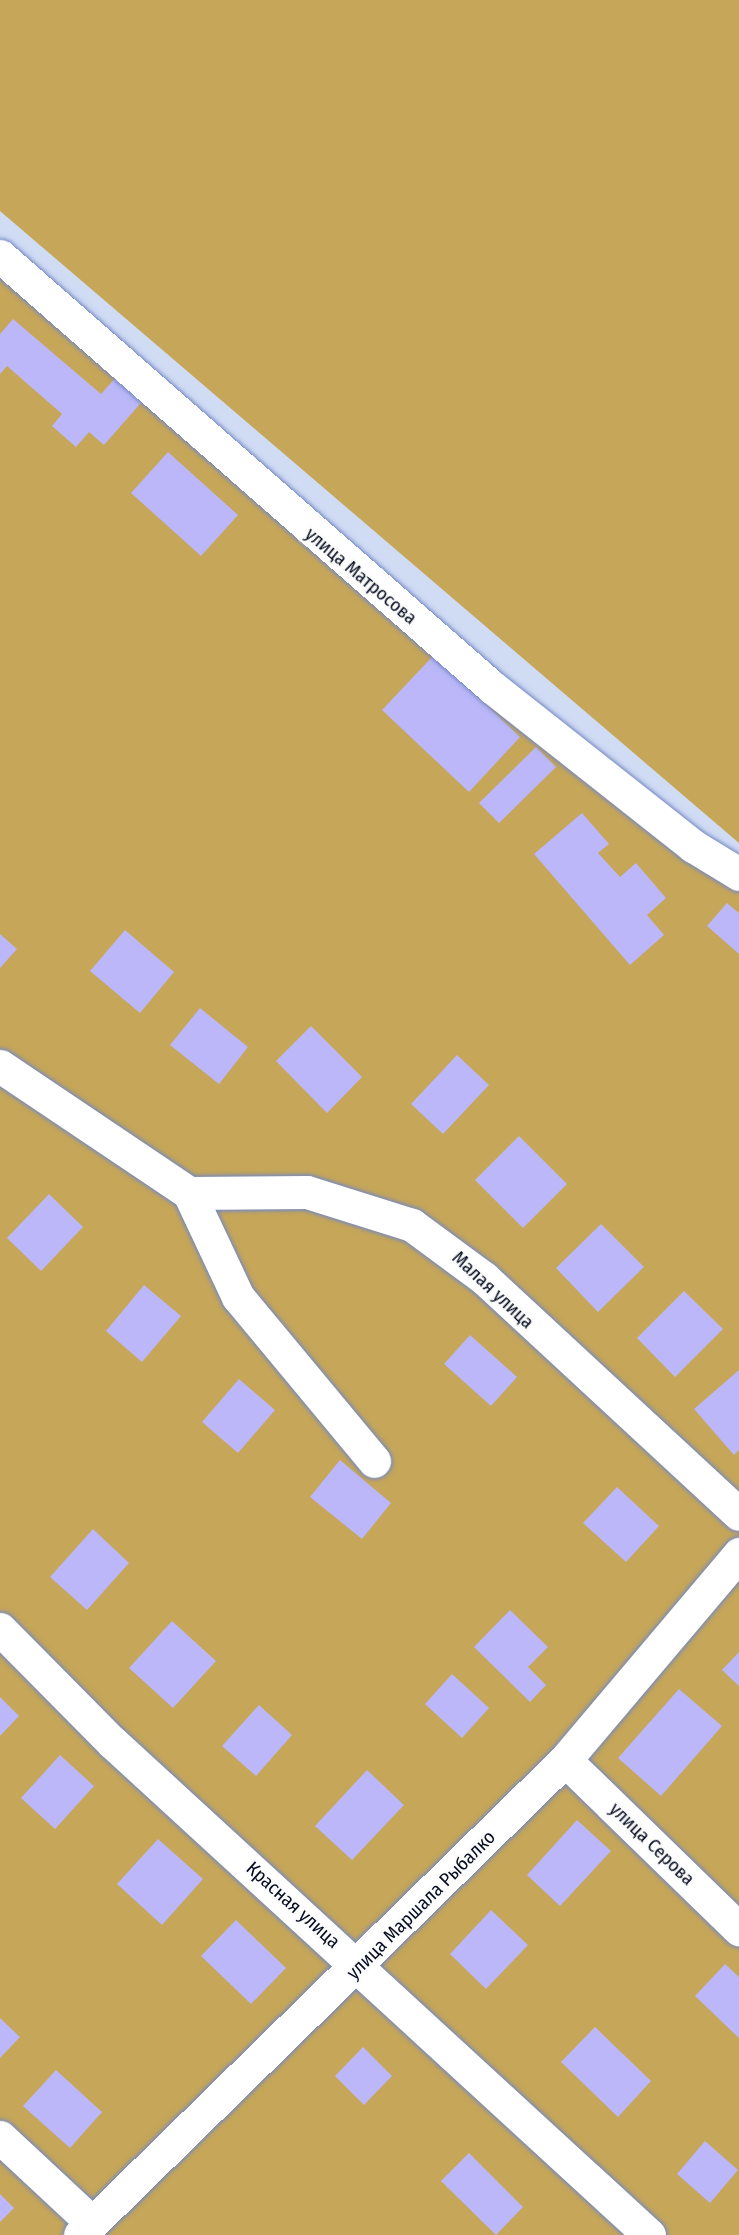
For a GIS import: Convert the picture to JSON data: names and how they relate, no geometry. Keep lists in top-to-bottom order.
{
  "streets": {
    "street": [
      "улица Матросова",
      "Малая улица",
      "улица Серова",
      "Красная улица",
      "улица Маршала Рыбалко"
    ]
  },
  "crossings": [
    ["улица Серова", "улица Маршала Рыбалко"],
    ["Красная улица", "улица Маршала Рыбалко"]
  ]
}
